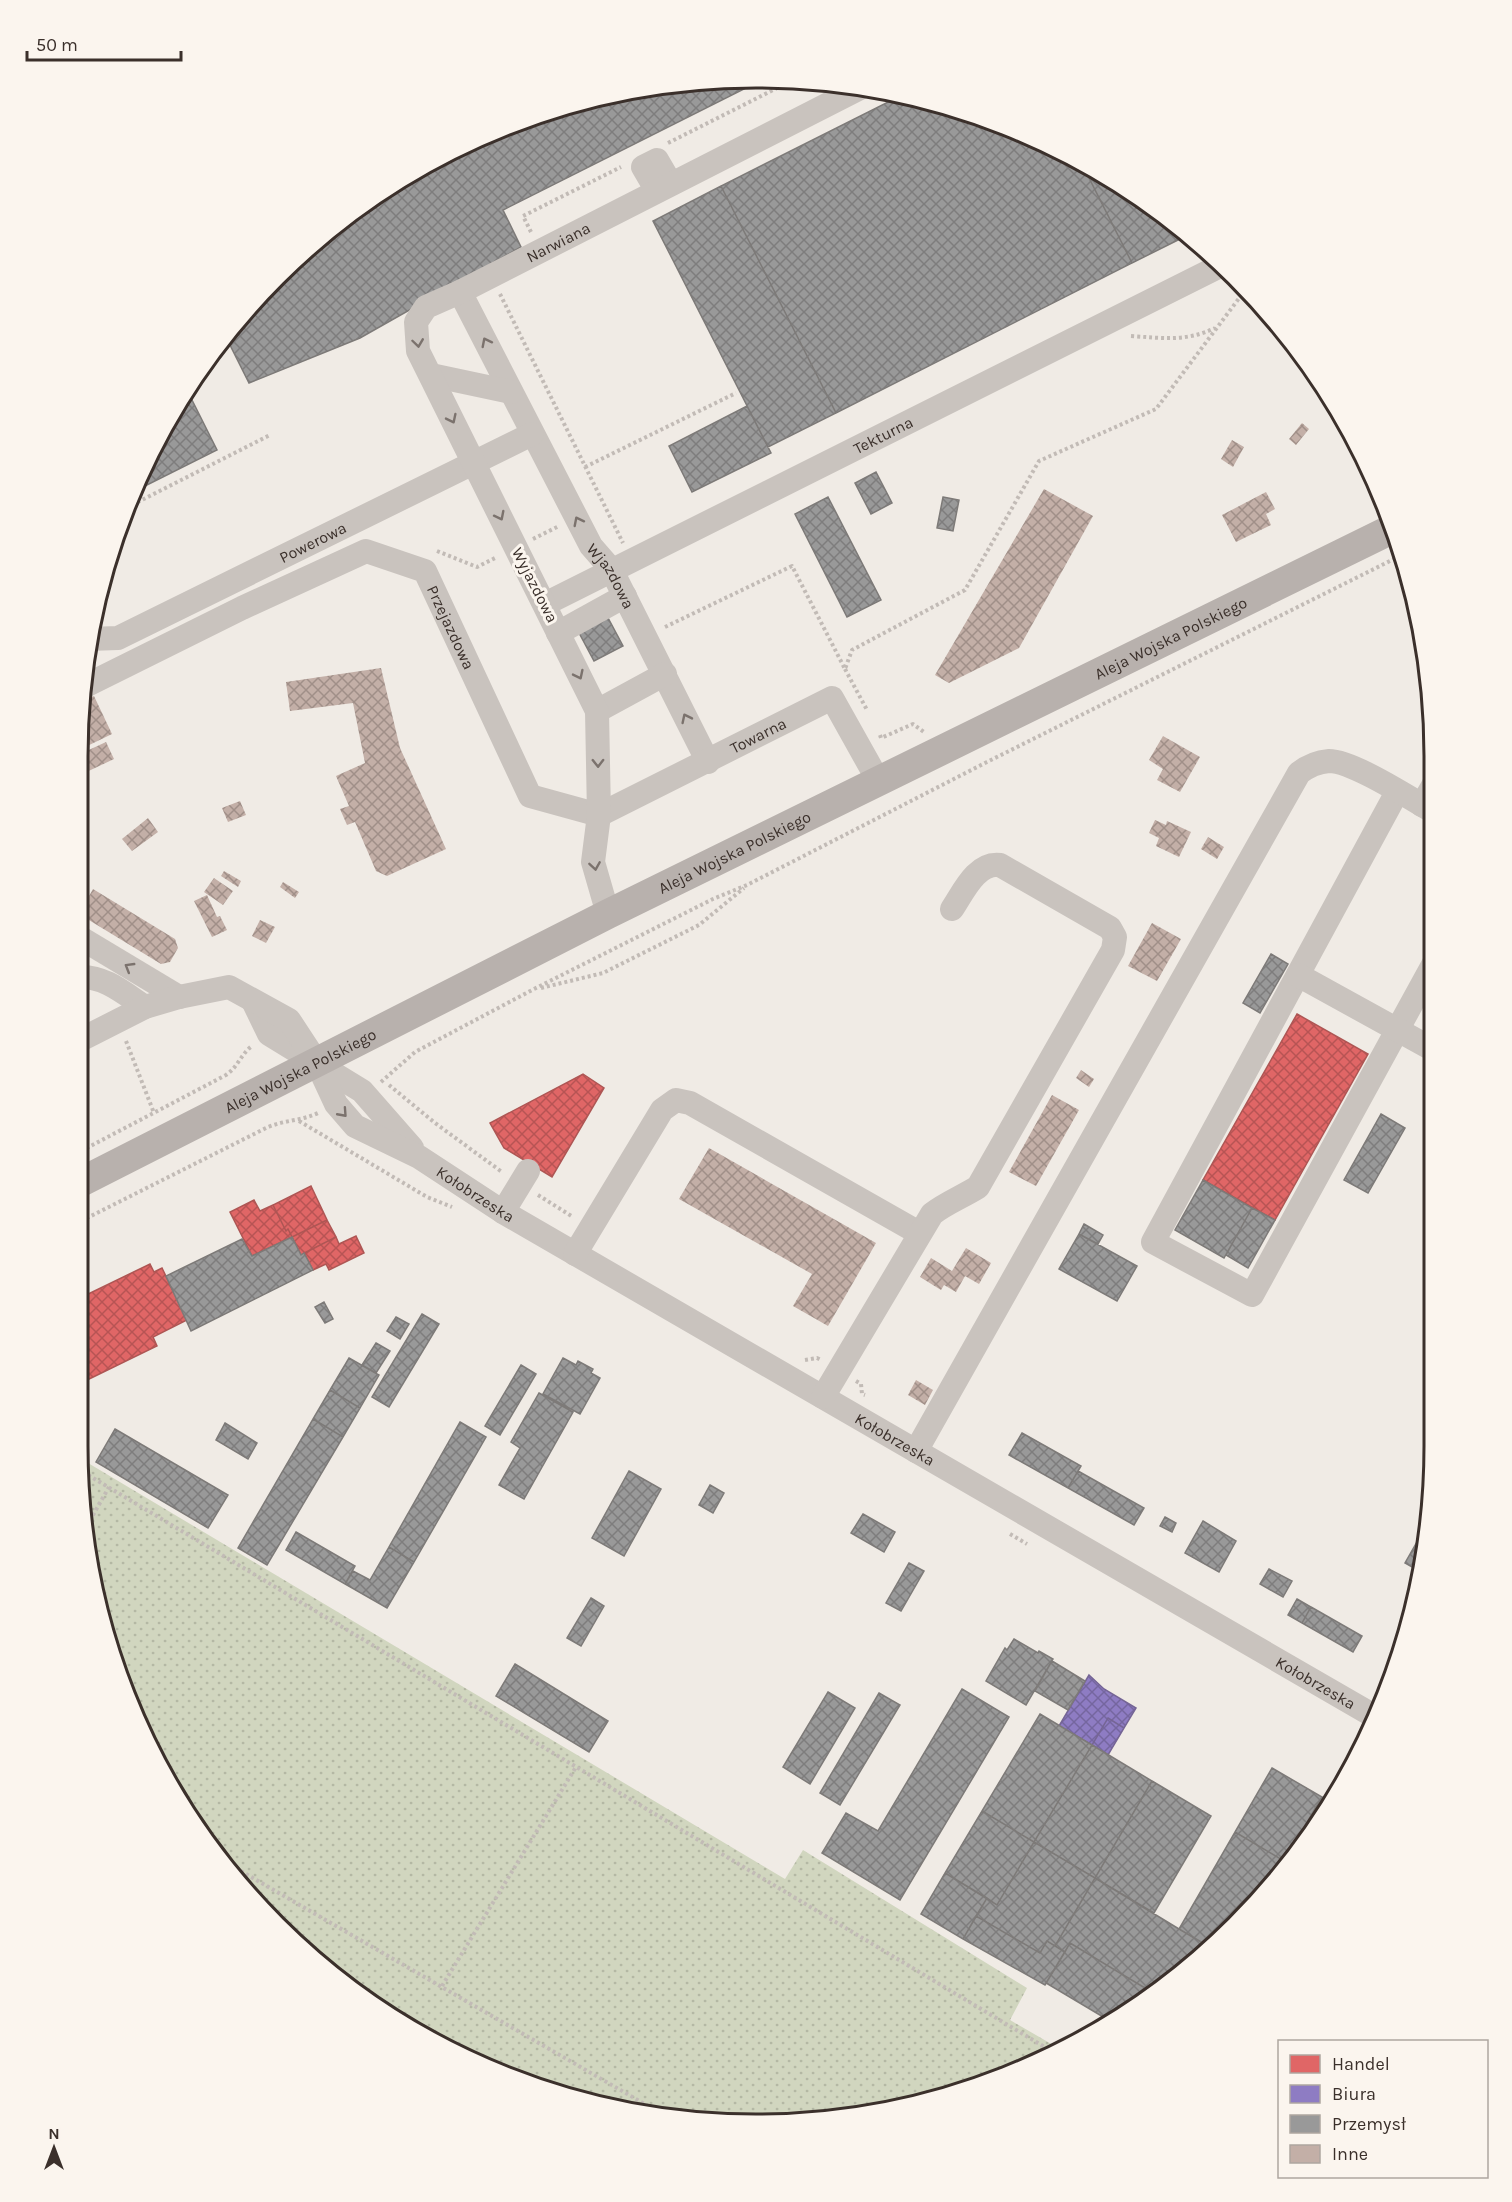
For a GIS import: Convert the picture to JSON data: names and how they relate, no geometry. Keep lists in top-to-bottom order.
{
  "streets": {
    "main road": ["Aleja Wojska Polskiego"],
    "street": [
      "Narwiana",
      "Tekturna",
      "Powerowa",
      "Wjazdowa",
      "Wyjazdowa",
      "Przejazdowa",
      "Towarna",
      "Kołobrzeska"
    ]
  },
  "crossings": [
    ["Narwiana", "Wjazdowa"],
    ["Narwiana", "Wyjazdowa"],
    ["Tekturna", "Wjazdowa"],
    ["Tekturna", "Wyjazdowa"],
    ["Powerowa", "Wjazdowa"],
    ["Powerowa", "Wyjazdowa"],
    ["Wjazdowa", "Wyjazdowa"],
    ["Wjazdowa", "Towarna"],
    ["Wyjazdowa", "Przejazdowa"],
    ["Wyjazdowa", "Aleja Wojska Polskiego"],
    ["Wyjazdowa", "Towarna"],
    ["Przejazdowa", "Towarna"],
    ["Aleja Wojska Polskiego", "Towarna"],
    ["Aleja Wojska Polskiego", "Kołobrzeska"]
  ],
  "one_way": ["Wjazdowa", "Wyjazdowa"],
  "legend": [
    "Handel",
    "Biura",
    "Przemysł",
    "Inne"
  ],
  "scale_bar": "50 m",
  "north": "top"
}
